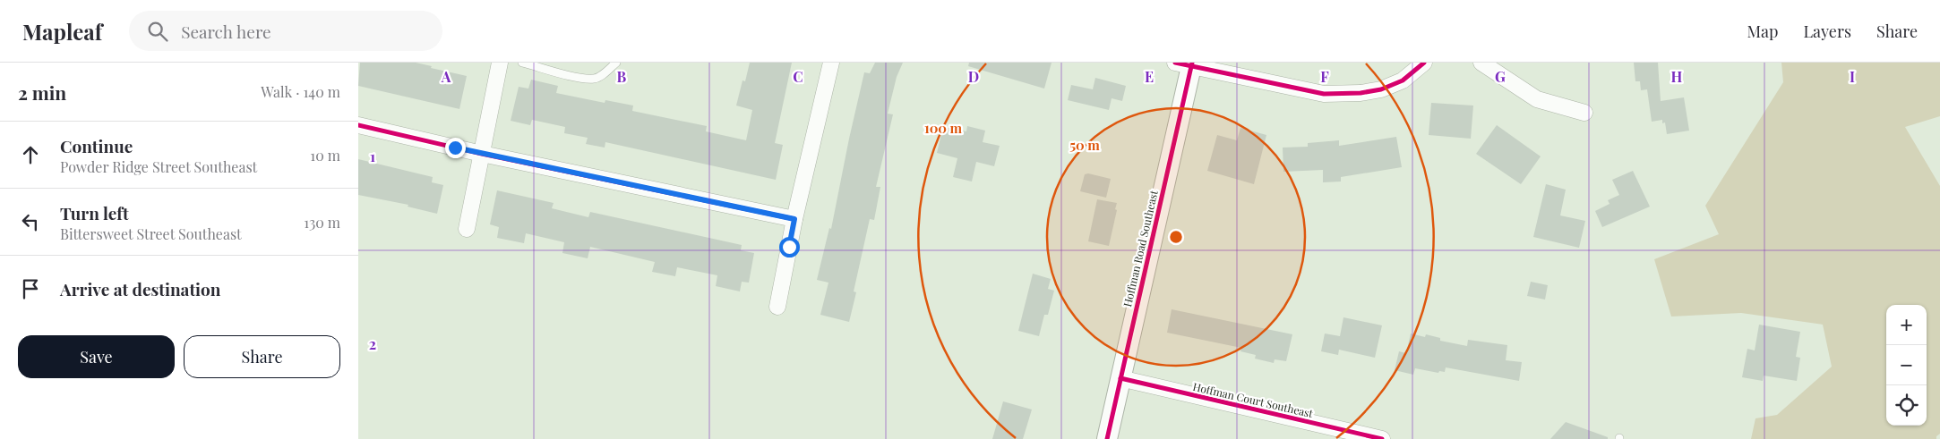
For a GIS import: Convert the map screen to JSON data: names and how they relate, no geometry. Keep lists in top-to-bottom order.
{
  "streets": {
    "street": ["Hoffman Road Southeast", "Hoffman Court Southeast"]
  },
  "crossings": [
    ["Hoffman Road Southeast", "Hoffman Court Southeast"]
  ],
  "page": {
    "header": "Mapleaf",
    "search": "Search here",
    "nav": ["Map", "Layers", "Share"],
    "heading": ["2 min", "Walk · 140 m"],
    "list": [
      ["Continue", "Powder Ridge Street Southeast", "10 m"],
      ["Turn left", "Bittersweet Street Southeast", "130 m"],
      "Arrive at destination"
    ],
    "map_buttons": ["+", "−"],
    "buttons": ["Save", "Share"]
  },
  "grid": {
    "columns": [
      "A",
      "B",
      "C",
      "D",
      "E",
      "F",
      "G",
      "H",
      "I"
    ],
    "rows": ["1", "2"]
  },
  "rings": ["100 m", "50 m"]
}
